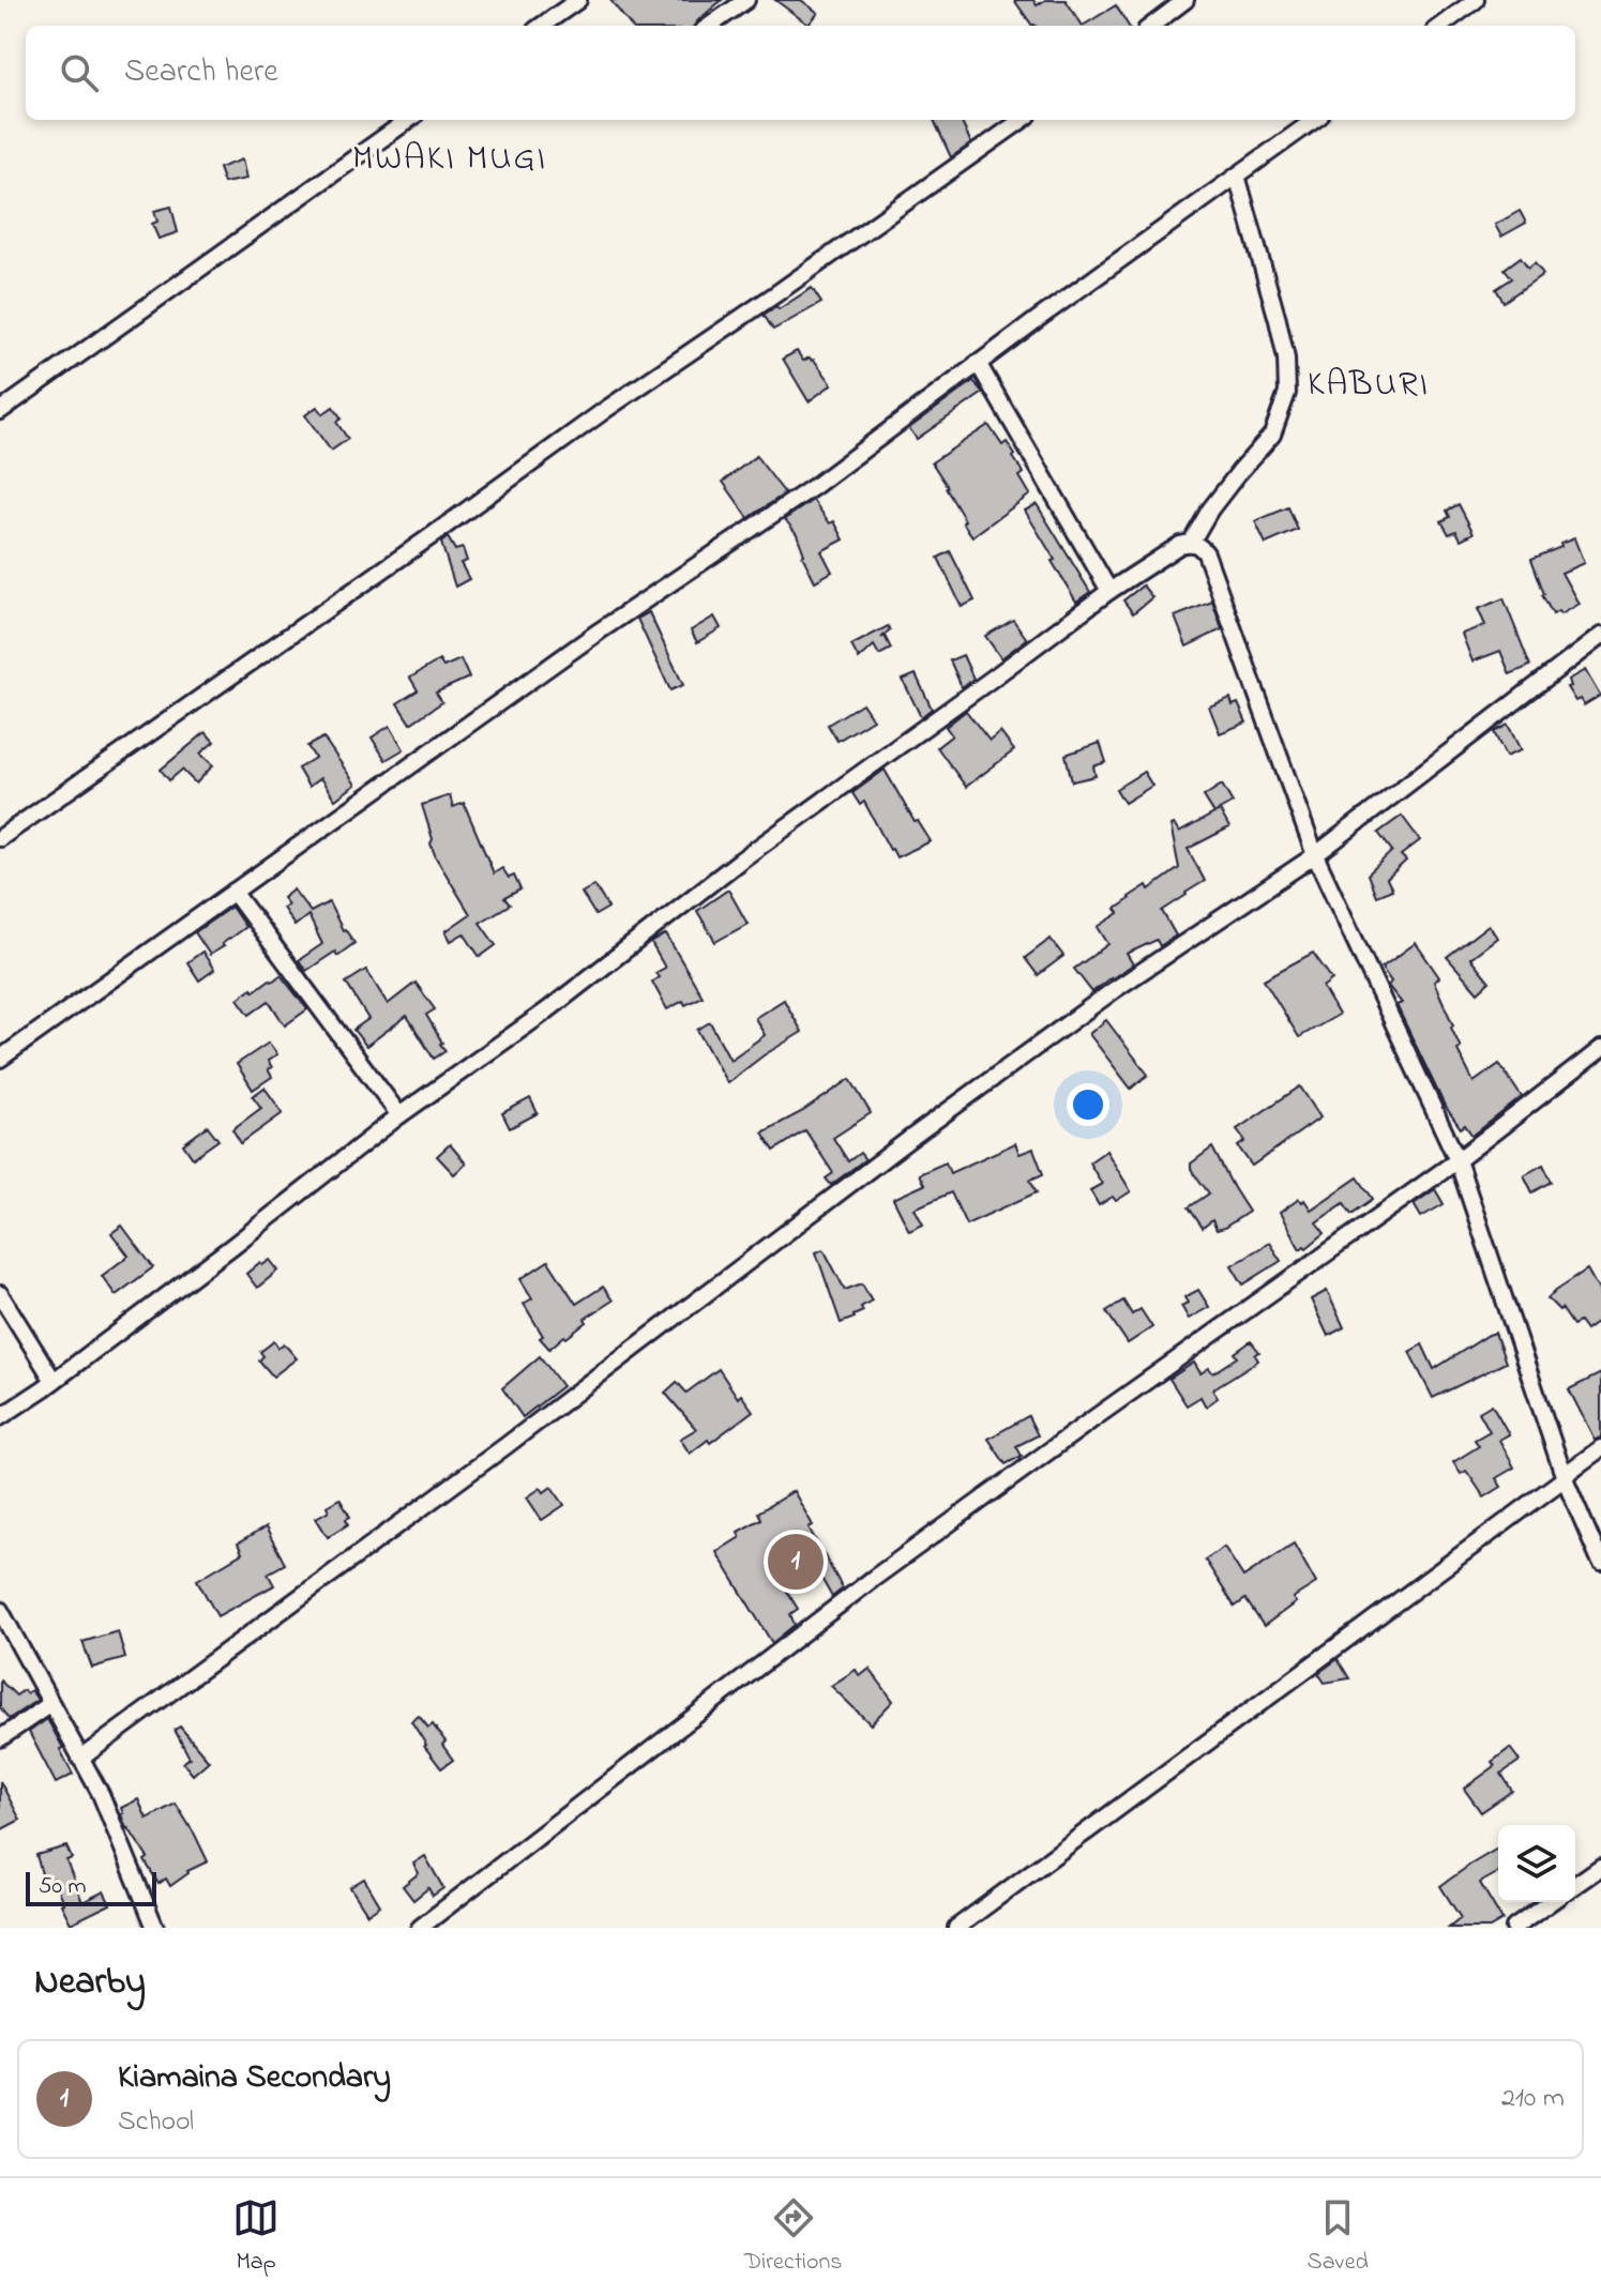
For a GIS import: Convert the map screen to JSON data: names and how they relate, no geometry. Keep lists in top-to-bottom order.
{
  "districts": ["MWAKI MUGI", "KABURI"],
  "scale_bar": "50 m",
  "page": {
    "search": "Search here",
    "pins": "1",
    "scale": "50 m",
    "heading": "Nearby",
    "list": [
      {
        "mark": "1",
        "name": "Kiamaina Secondary",
        "note": "School",
        "value": "210 m"
      }
    ],
    "nav": ["Map", "Directions", "Saved"]
  }
}
